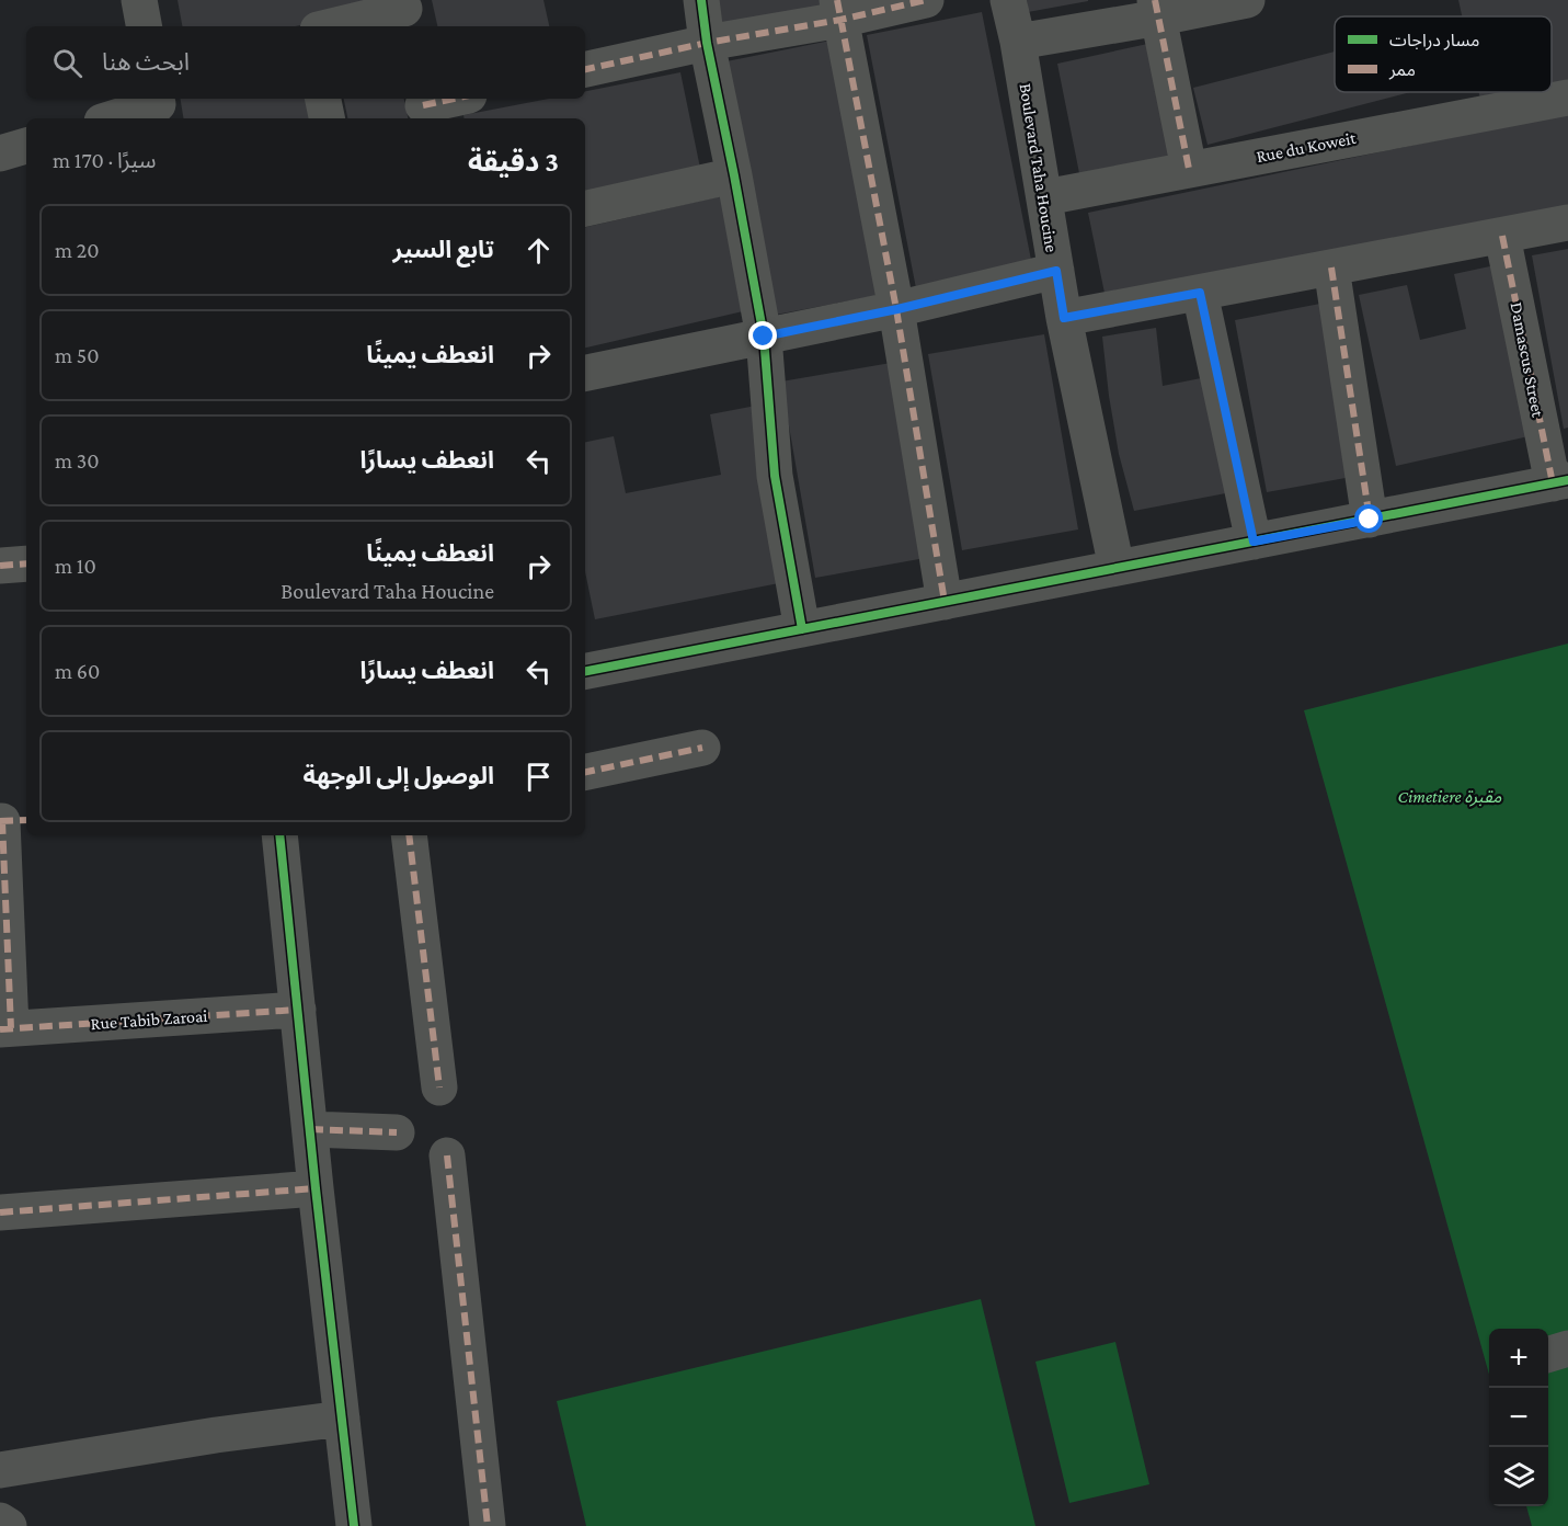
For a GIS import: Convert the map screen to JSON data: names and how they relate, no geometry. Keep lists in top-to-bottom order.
{
  "streets": {
    "street": [
      "Rue du Koweit",
      "Boulevard Taha Houcine",
      "Damascus Street",
      "Rue Tabib Zaroai"
    ]
  },
  "crossings": [
    ["Rue du Koweit", "Boulevard Taha Houcine"]
  ],
  "parks": ["Cimetiere مقبرة"],
  "legend": ["مسار دراجات", "ممر"],
  "page": {
    "search": "ابحث هنا",
    "heading": ["3 دقيقة", "سيرًا · 170 m"],
    "list": [
      ["تابع السير", "20 m"],
      ["انعطف يمينًا", "50 m"],
      ["انعطف يسارًا", "30 m"],
      ["انعطف يمينًا", "Boulevard Taha Houcine", "10 m"],
      ["انعطف يسارًا", "60 m"],
      "الوصول إلى الوجهة"
    ],
    "map_buttons": ["+", "−"]
  }
}
